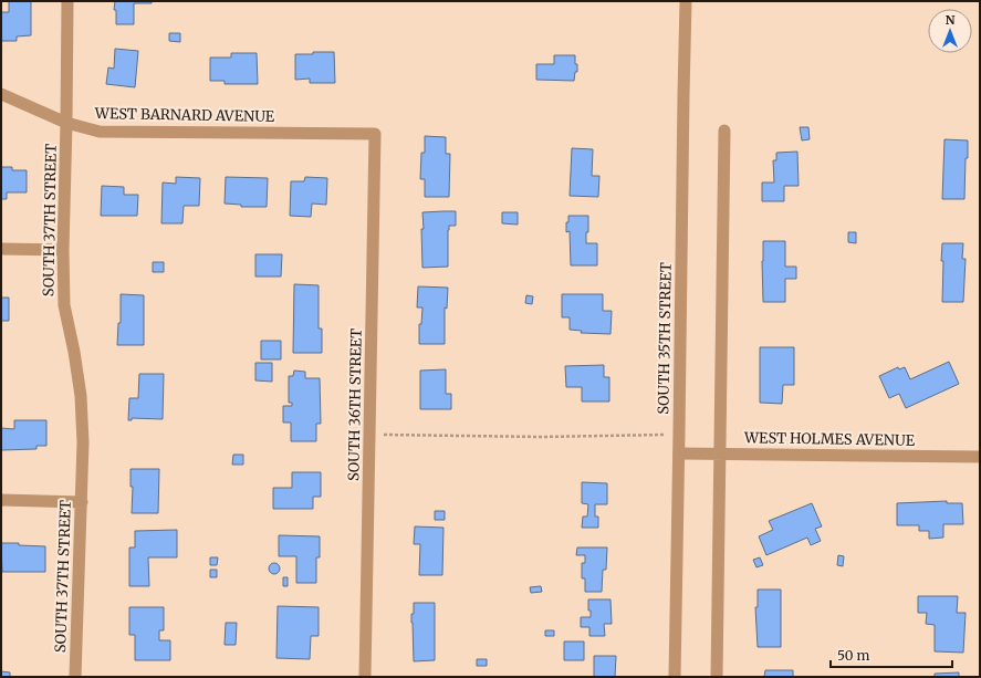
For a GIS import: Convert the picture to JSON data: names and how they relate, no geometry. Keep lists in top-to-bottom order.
{
  "streets": {
    "street": [
      "WEST BARNARD AVENUE",
      "SOUTH 37TH STREET",
      "SOUTH 35TH STREET",
      "SOUTH 36TH STREET",
      "WEST HOLMES AVENUE"
    ]
  },
  "crossings": [
    ["WEST BARNARD AVENUE", "SOUTH 37TH STREET"],
    ["WEST BARNARD AVENUE", "SOUTH 36TH STREET"],
    ["SOUTH 35TH STREET", "WEST HOLMES AVENUE"]
  ],
  "scale_bar": "50 m",
  "north": "top"
}
